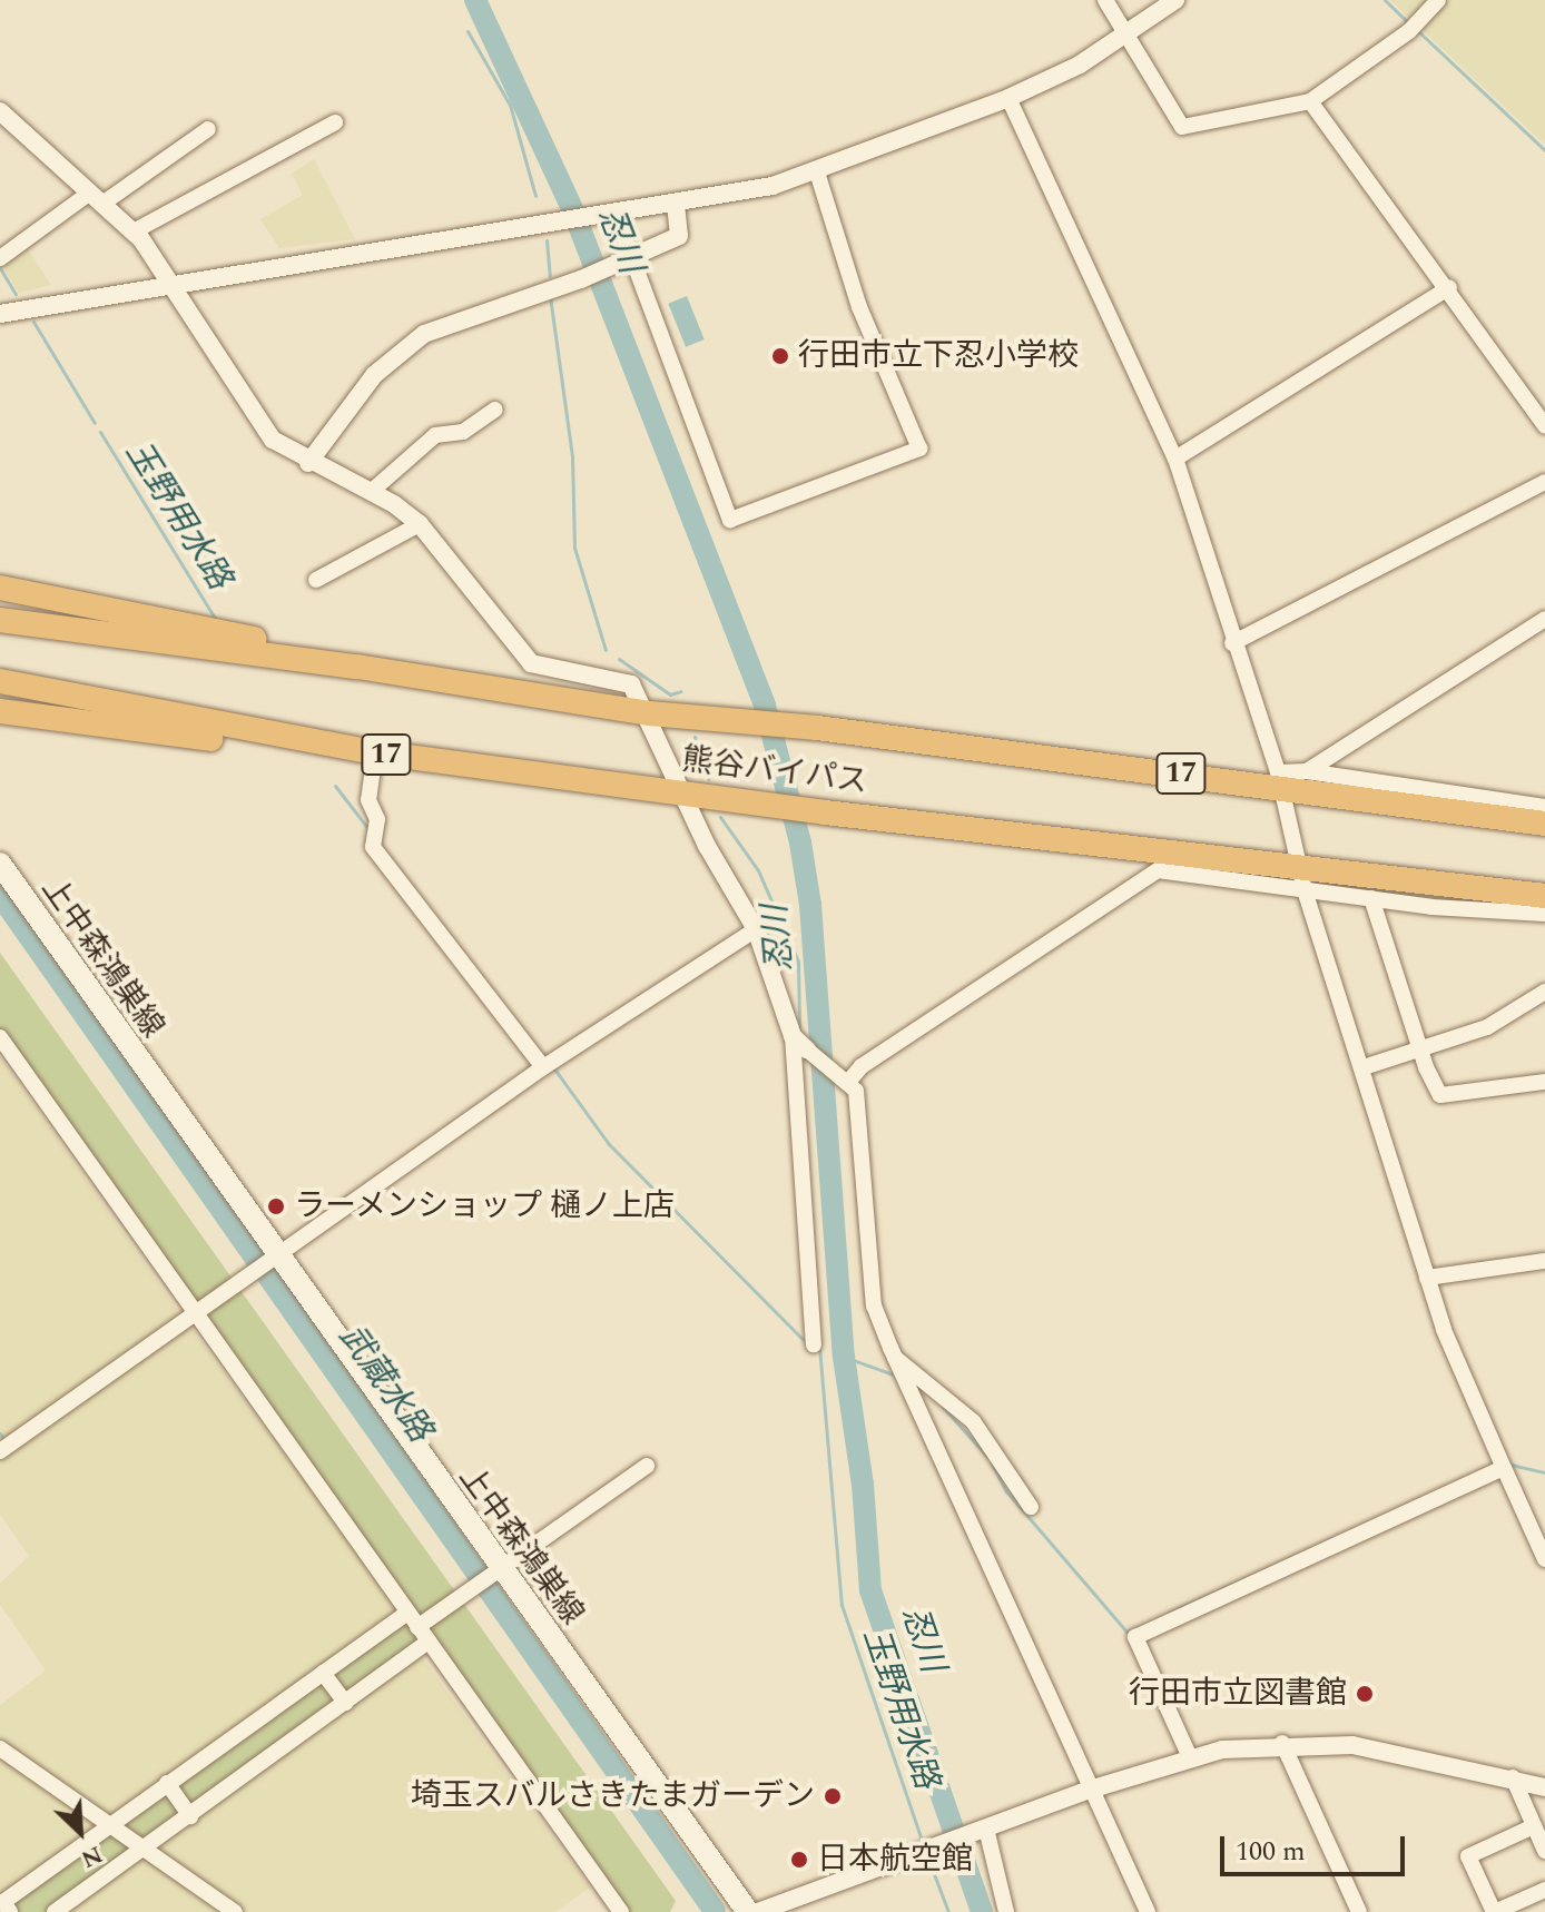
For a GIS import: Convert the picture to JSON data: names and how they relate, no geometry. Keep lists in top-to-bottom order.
{
  "streets": {
    "highway": ["17", "熊谷バイパス"],
    "main road": ["上中森鴻巣線"]
  },
  "crossings": [
    ["17", "熊谷バイパス"]
  ],
  "water": ["忍川", "玉野用水路", "武蔵水路"],
  "places": [
    "行田市立下忍小学校",
    "ラーメンショップ 樋ノ上店",
    "行田市立図書館",
    "埼玉スバルさきたまガーデン",
    "日本航空館"
  ],
  "scale_bar": "100 m",
  "north": "bottom right"
}
